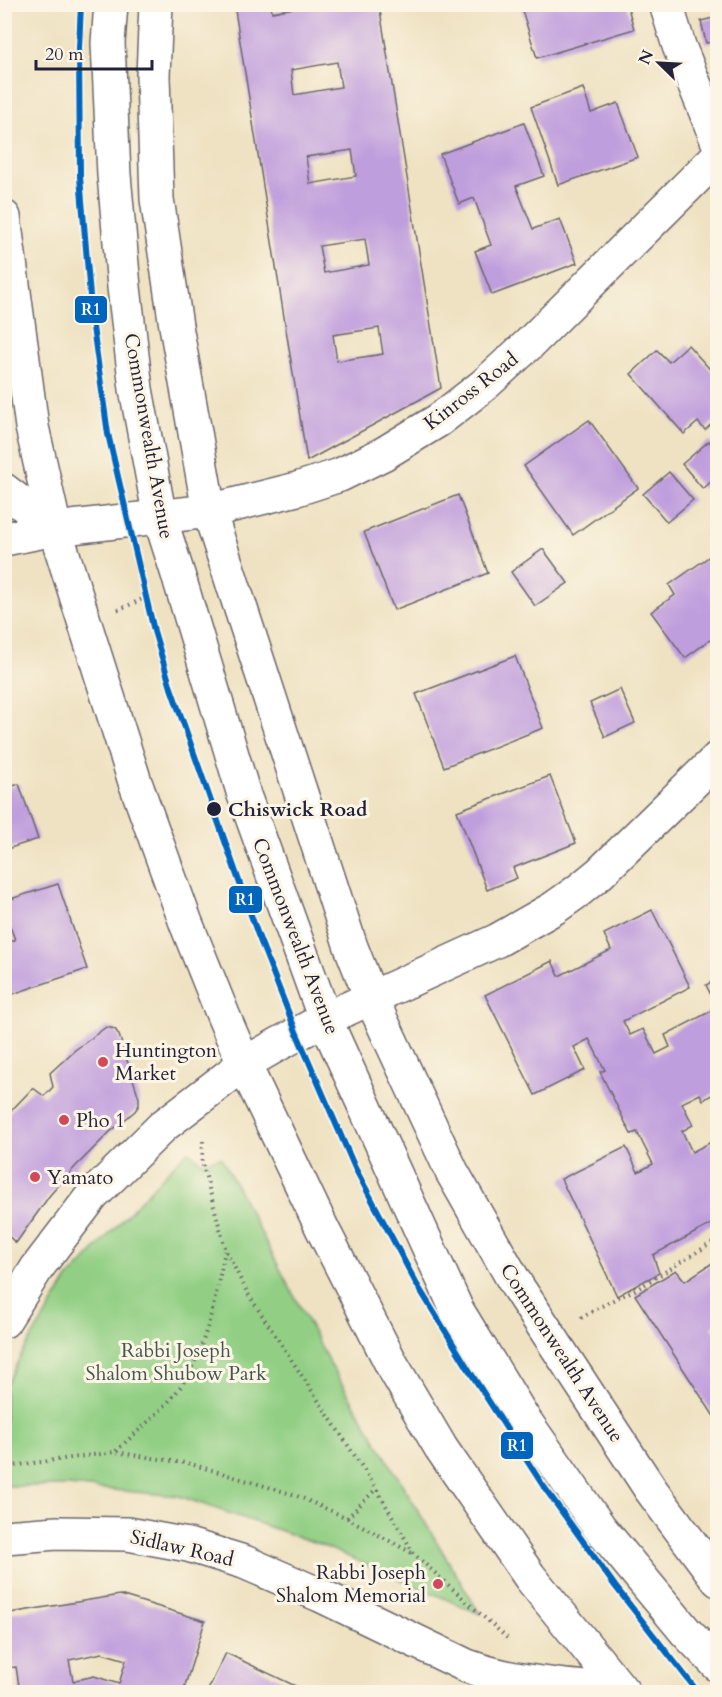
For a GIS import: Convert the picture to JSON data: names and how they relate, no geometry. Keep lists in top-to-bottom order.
{
  "streets": {
    "street": ["Kinross Road", "Commonwealth Avenue", "Sidlaw Road"]
  },
  "crossings": [
    ["Kinross Road", "Commonwealth Avenue"]
  ],
  "parks": ["Rabbi Joseph Shalom Shubow Park"],
  "places": [
    "Chiswick Road",
    "Huntington Market",
    "Pho 1",
    "Yamato",
    "Rabbi Joseph Shalom Memorial"
  ],
  "lines": ["transit line R1"],
  "scale_bar": "20 m",
  "north": "top left"
}
